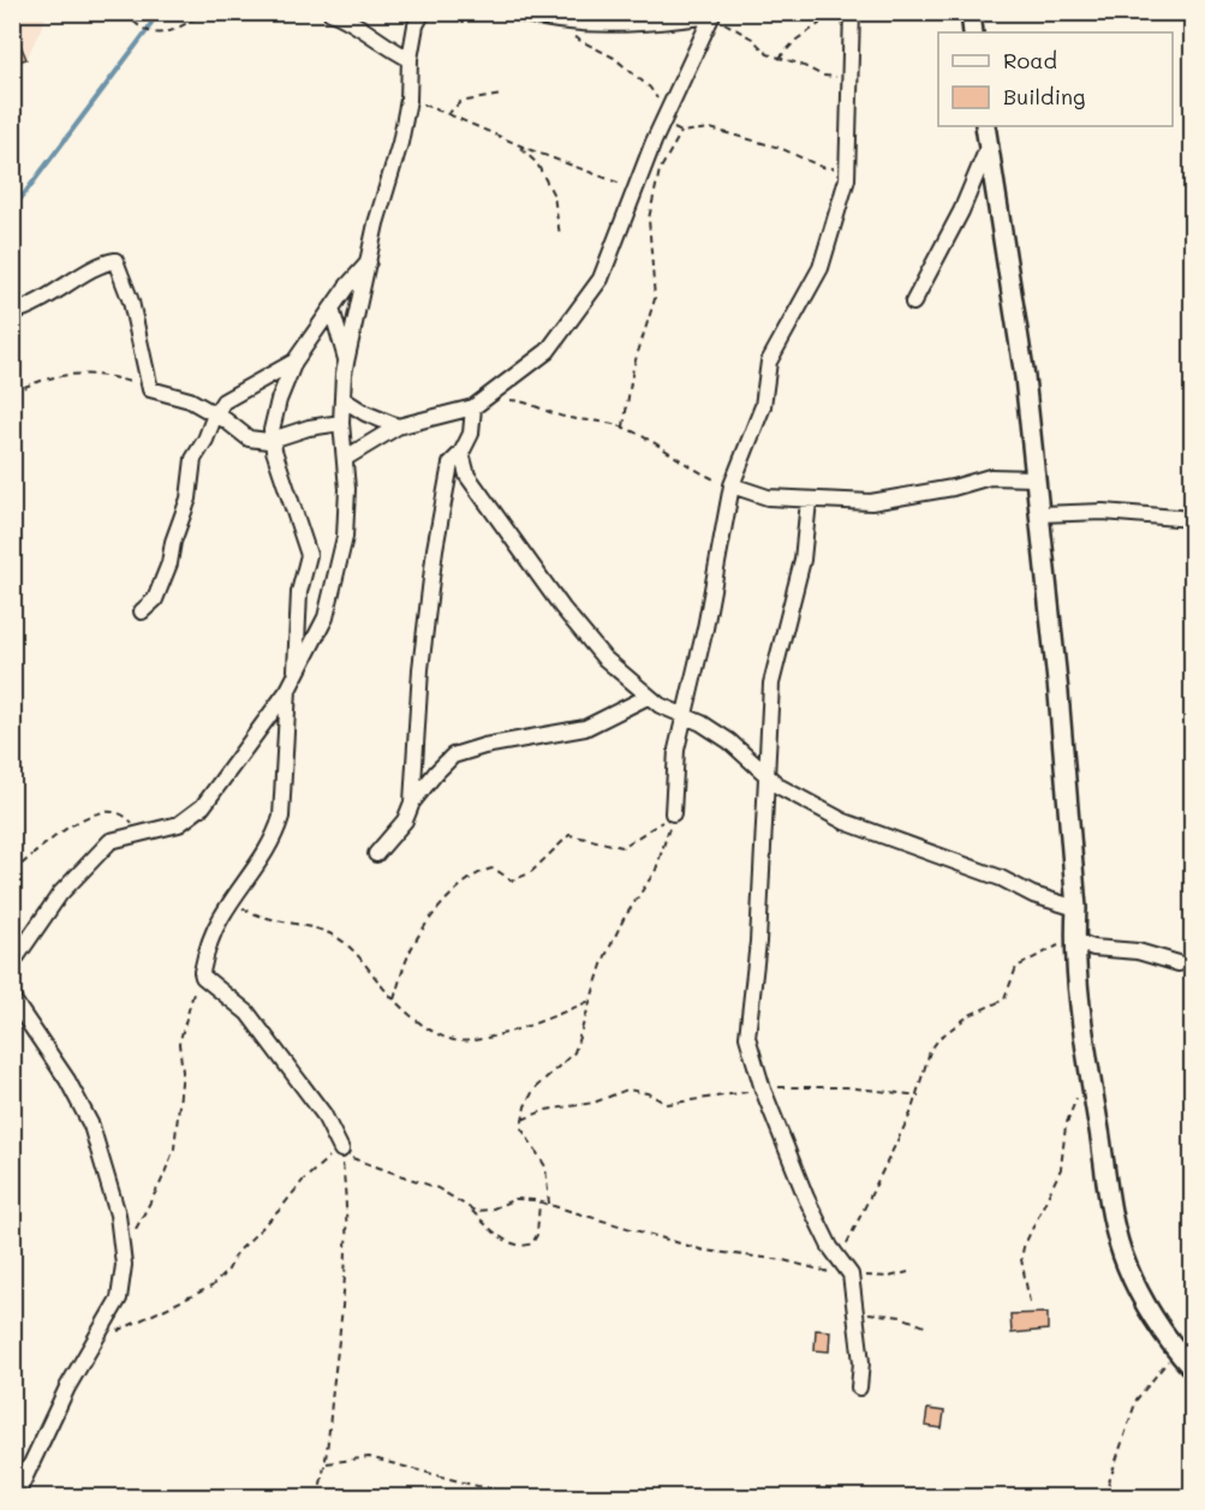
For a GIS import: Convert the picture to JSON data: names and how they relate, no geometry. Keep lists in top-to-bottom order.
{
  "legend": ["Road", "Building"]
}
